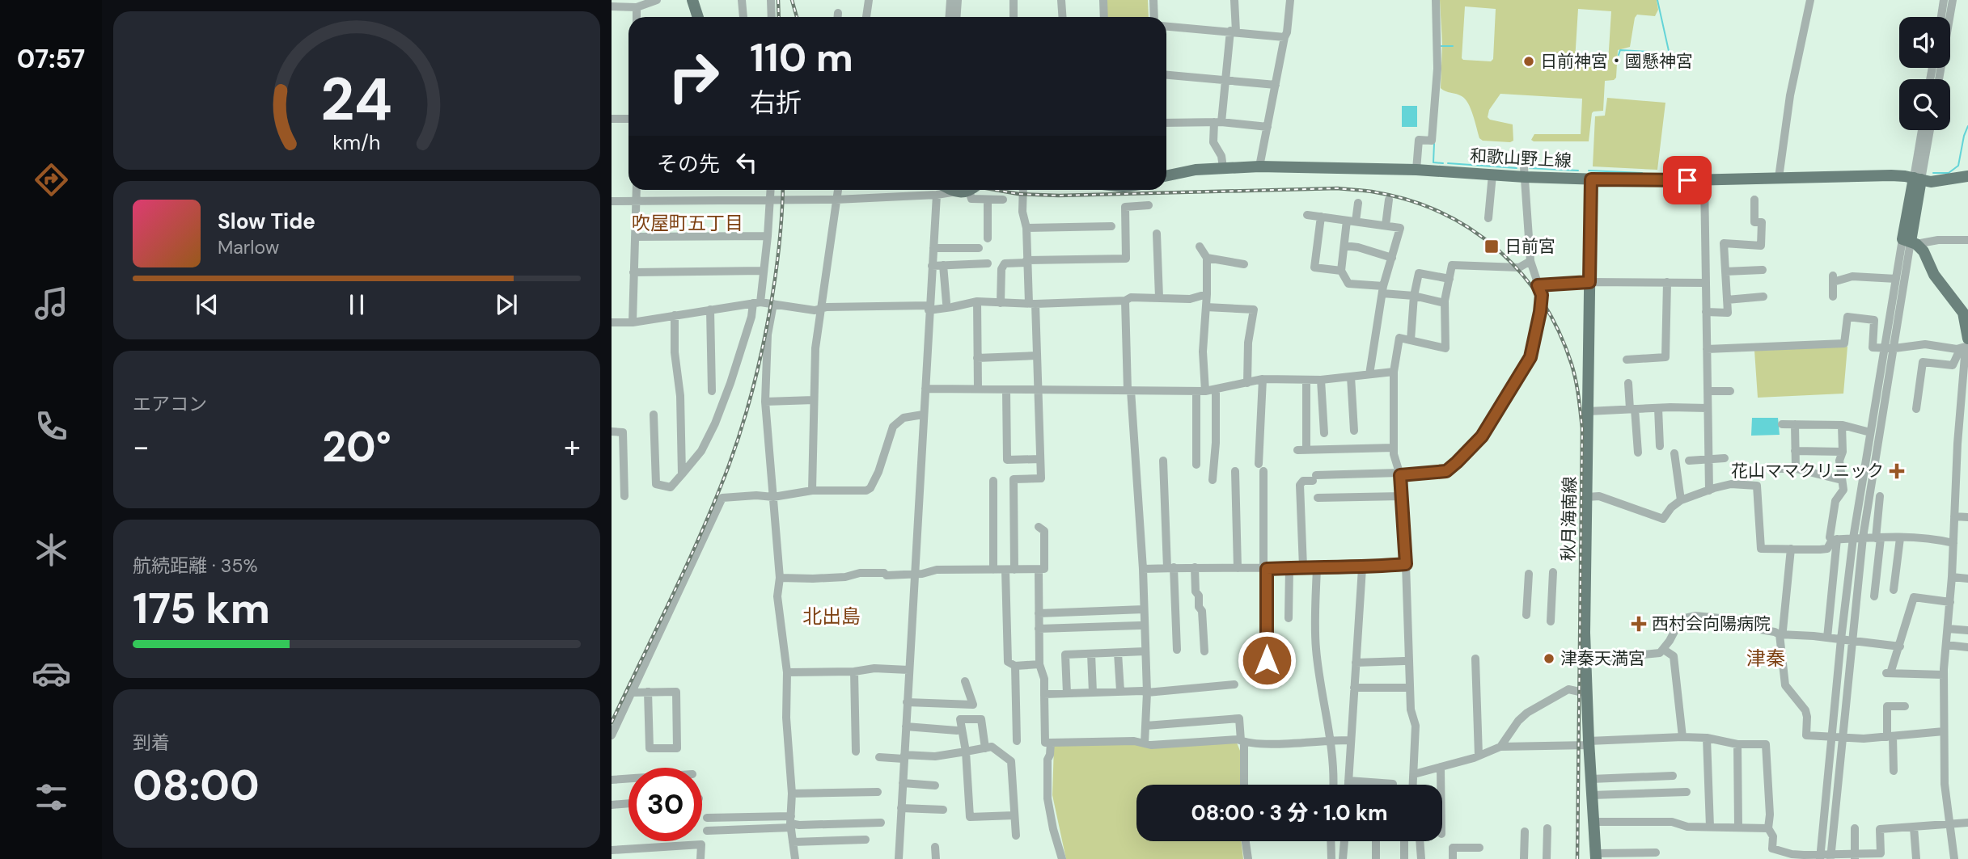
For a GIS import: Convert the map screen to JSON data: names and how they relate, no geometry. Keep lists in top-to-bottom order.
{
  "streets": {
    "main road": ["和歌山野上線", "秋月海南線"]
  },
  "crossings": [
    ["和歌山野上線", "秋月海南線"]
  ],
  "districts": ["吹屋町五丁目", "北出島", "津秦"],
  "places": {
    "other": ["日前神宮・國懸神宮", "津秦天満宮"],
    "transit": ["日前宮"],
    "health": ["花山ママクリニック", "西村会向陽病院"]
  },
  "page": {
    "tabs": "07:57",
    "turn": ["110 m", "右折"],
    "then": "その先",
    "song": ["Slow Tide", "Marlow"],
    "tile": [
      "エアコン",
      ["航続距離 · 35%", "175 km"],
      ["到着", "08:00"]
    ],
    "heat": ["−", "20°", "+"],
    "limit": "30",
    "trip": "08:00 · 3 分 · 1.0 km",
    "gauge": ["24", "km/h"]
  }
}
